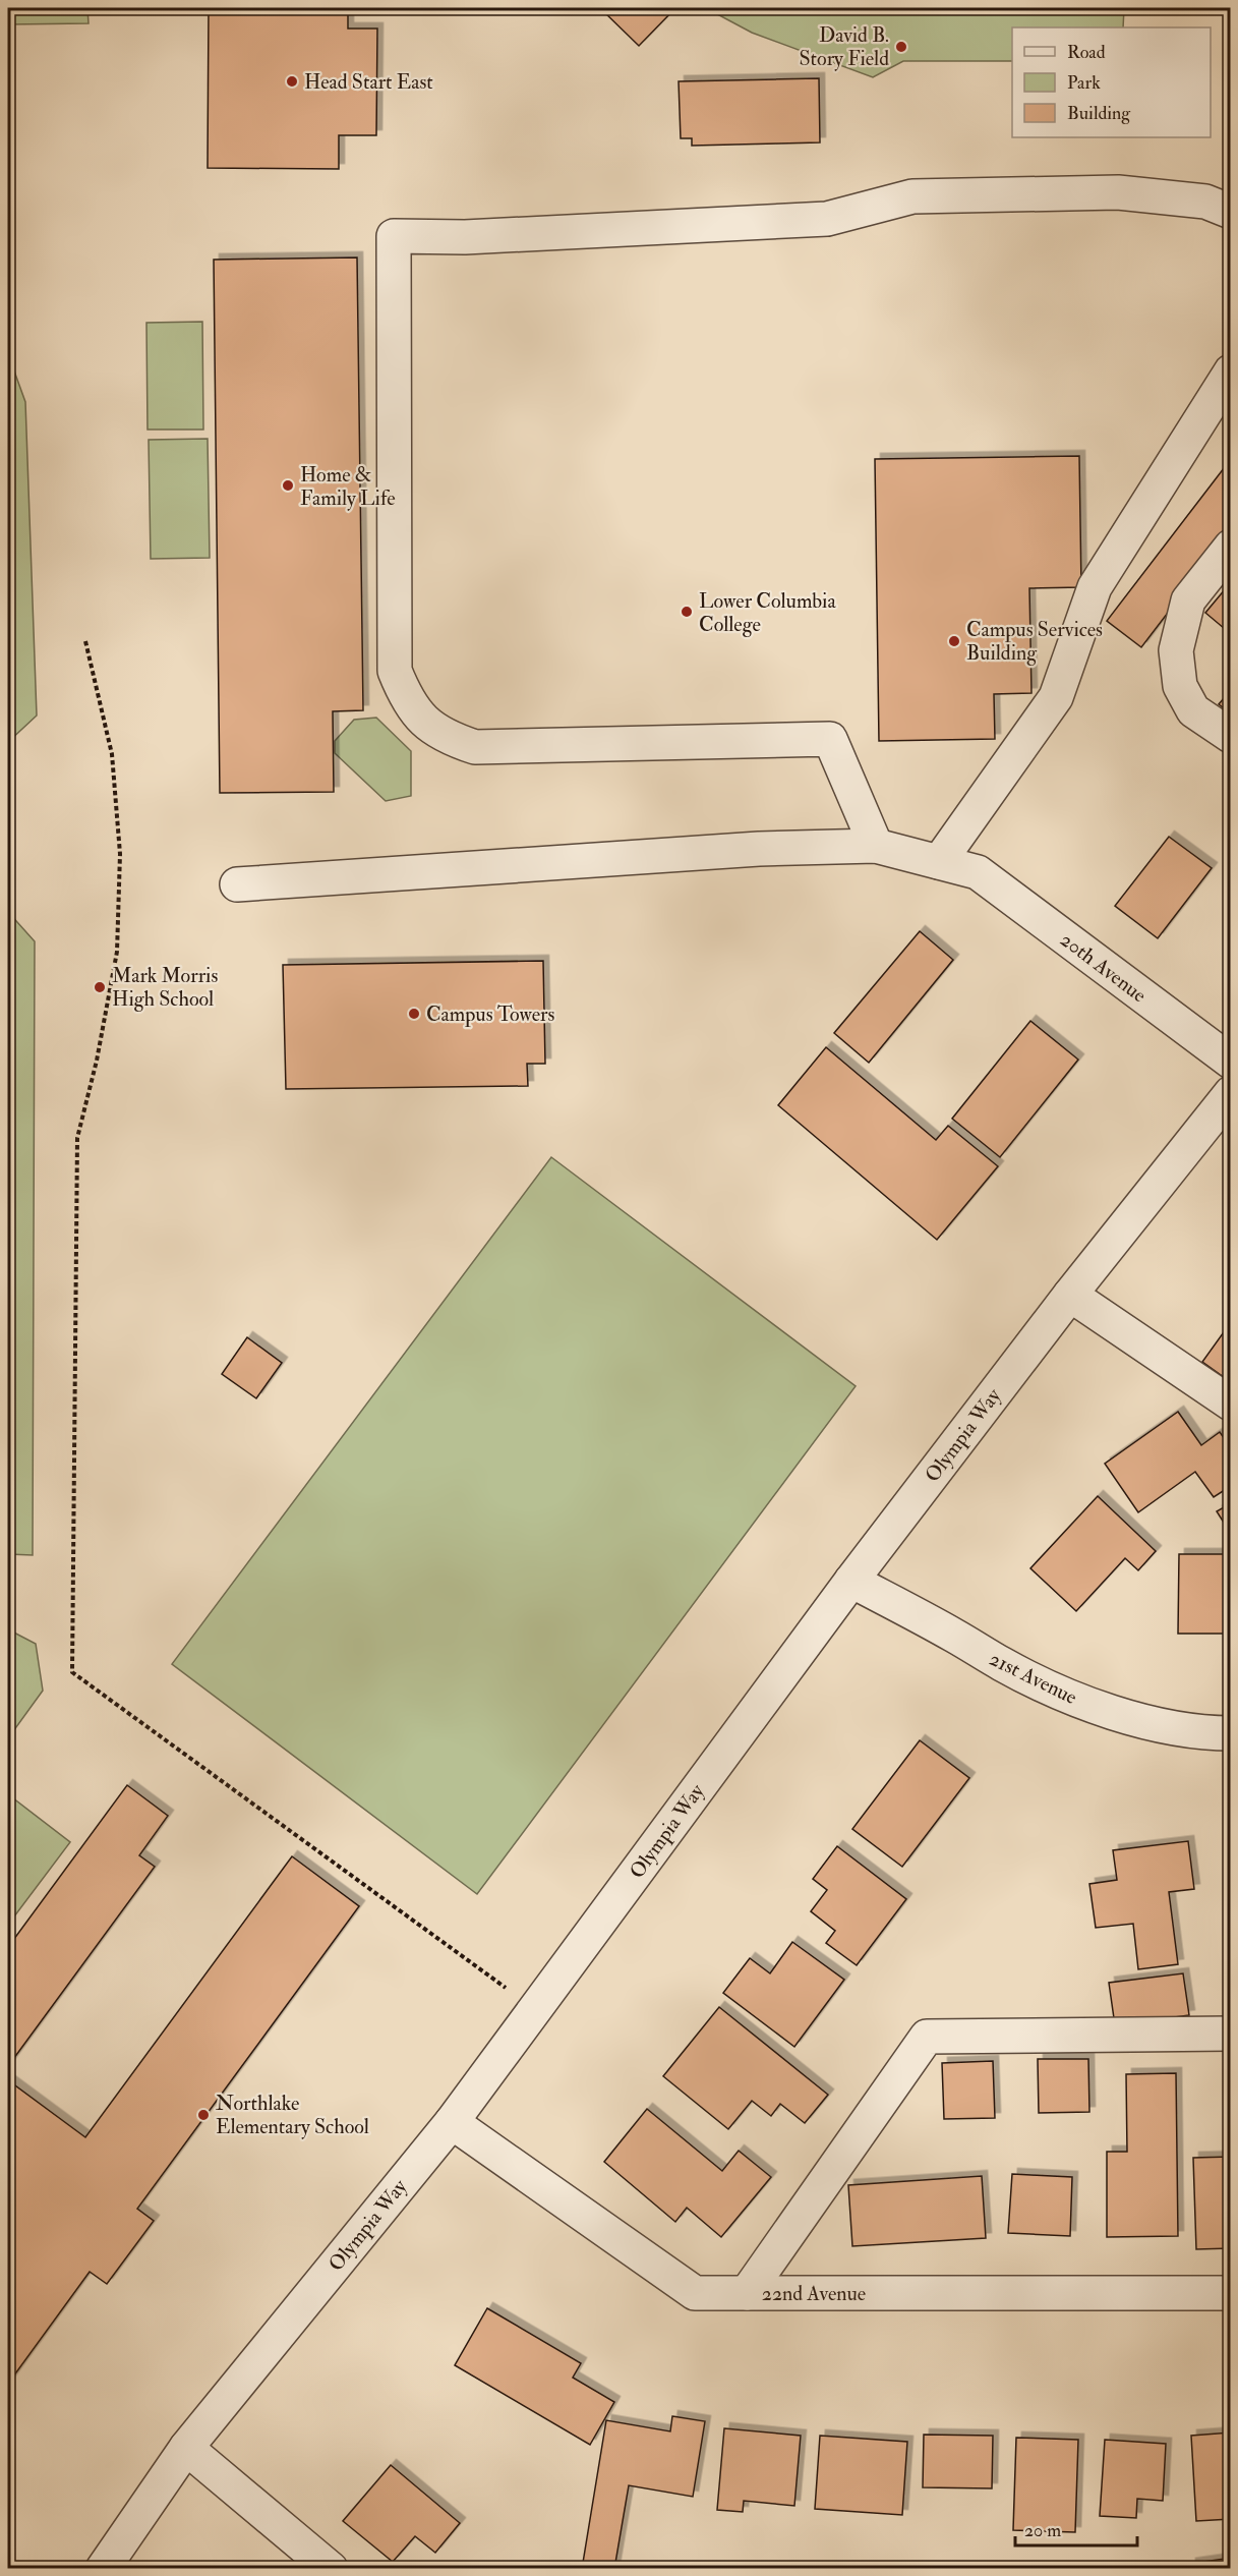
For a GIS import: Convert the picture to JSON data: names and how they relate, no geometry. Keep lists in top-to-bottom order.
{
  "streets": {
    "street": [
      "20th Avenue",
      "Olympia Way",
      "21st Avenue",
      "22nd Avenue"
    ]
  },
  "crossings": [
    ["Olympia Way", "21st Avenue"],
    ["Olympia Way", "22nd Avenue"]
  ],
  "places": [
    "David B. Story Field",
    "Head Start East",
    "Home & Family Life",
    "Lower Columbia College",
    "Campus Services Building",
    "Mark Morris High School",
    "Campus Towers",
    "Northlake Elementary School"
  ],
  "legend": ["Road", "Park", "Building"],
  "scale_bar": "20 m"
}
